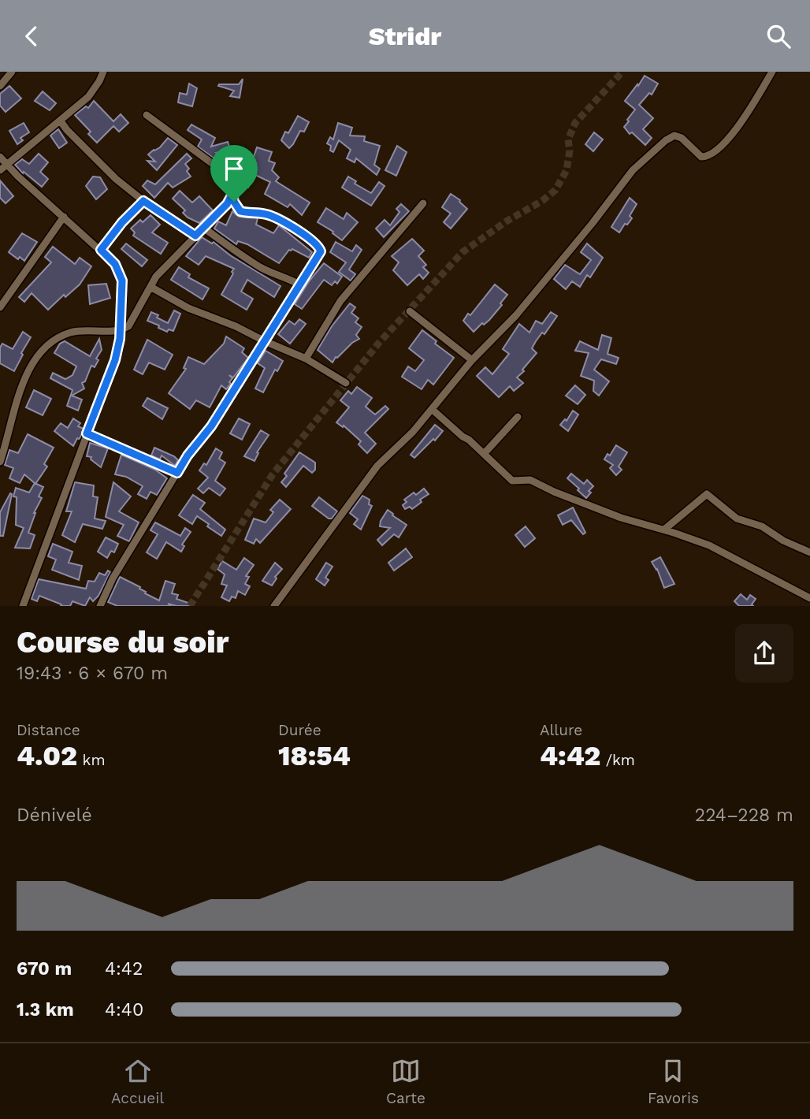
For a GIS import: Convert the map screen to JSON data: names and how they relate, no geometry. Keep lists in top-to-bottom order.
{
  "page": {
    "header": "Stridr",
    "heading": ["Course du soir", "19:43 · 6 × 670 m"],
    "stats": [
      ["Distance", "4.02 km"],
      ["Durée", "18:54"],
      ["Allure", "4:42 /km"]
    ],
    "chart": ["Dénivelé", "224–228 m"],
    "list": [
      {
        "name": "670 m",
        "note": "4:42"
      },
      {
        "name": "1.3 km",
        "note": "4:40"
      }
    ],
    "tabs": ["Accueil", "Carte", "Favoris"]
  }
}
